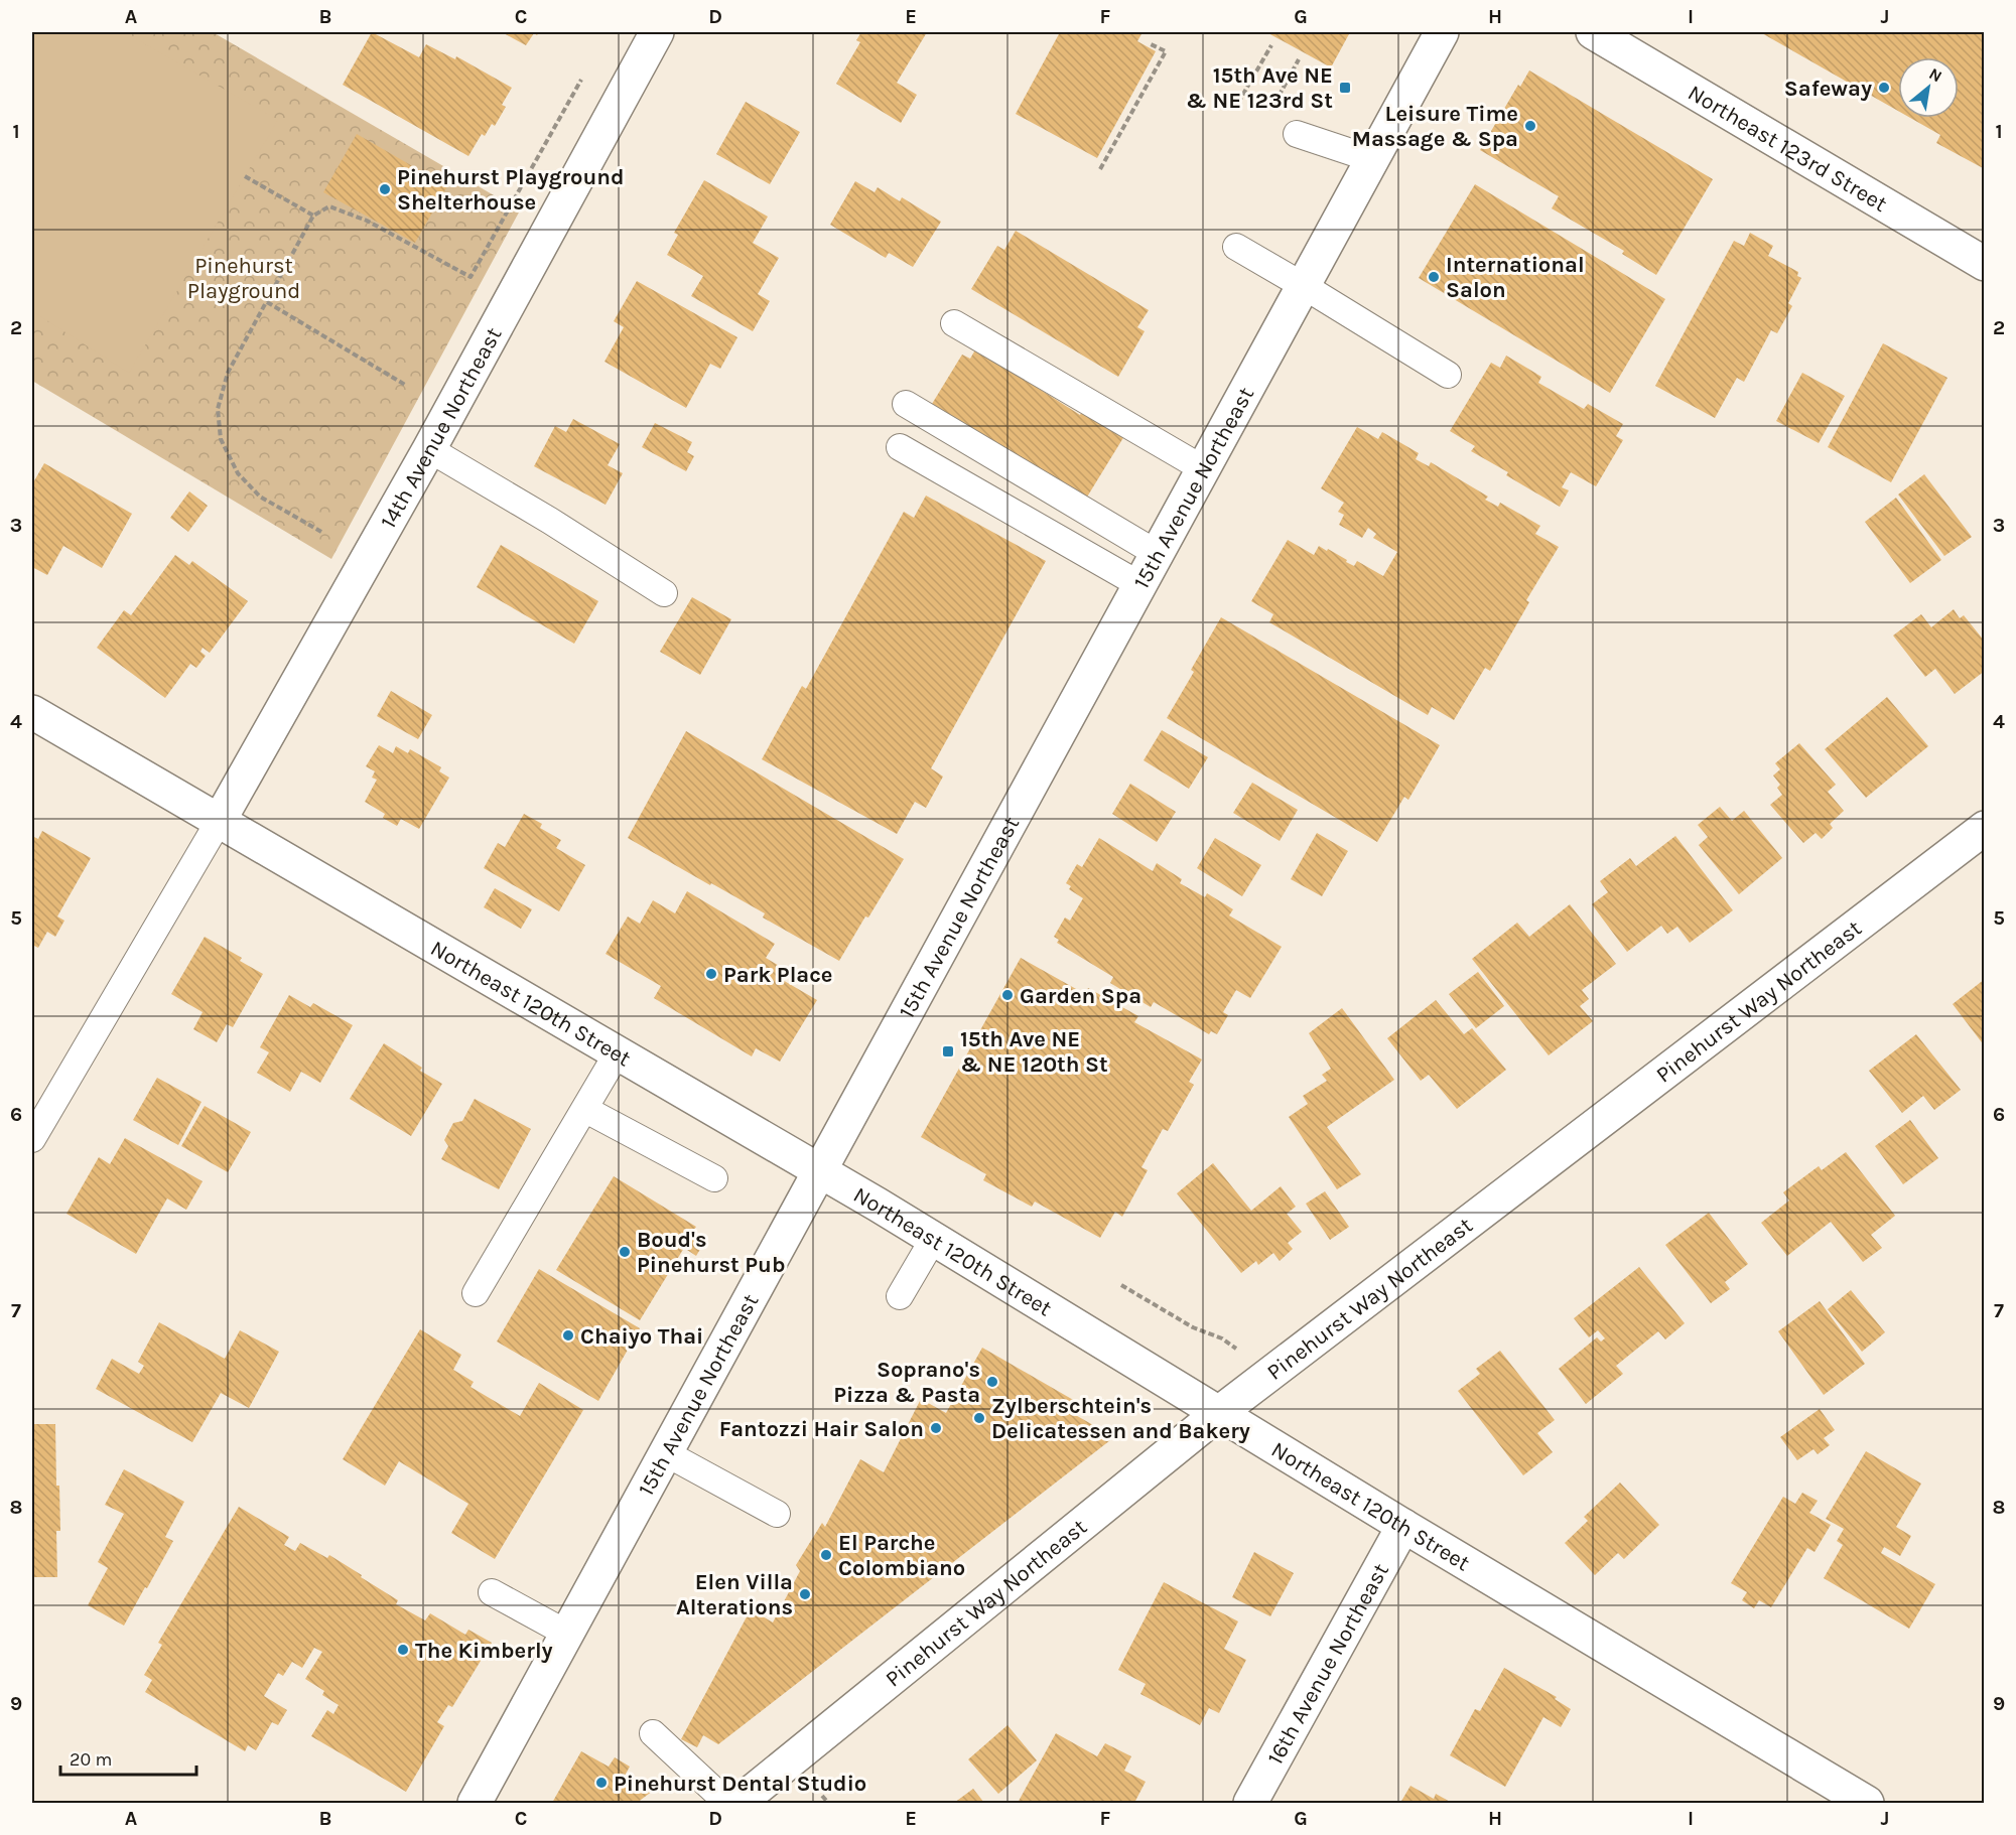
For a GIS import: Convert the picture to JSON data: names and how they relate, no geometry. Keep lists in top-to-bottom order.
{
  "streets": {
    "street": [
      "Northeast 123rd Street",
      "14th Avenue Northeast",
      "15th Avenue Northeast",
      "Pinehurst Way Northeast",
      "Northeast 120th Street",
      "16th Avenue Northeast"
    ]
  },
  "crossings": [
    ["14th Avenue Northeast", "Northeast 120th Street"],
    ["15th Avenue Northeast", "Northeast 120th Street"],
    ["Pinehurst Way Northeast", "Northeast 120th Street"],
    ["Northeast 120th Street", "16th Avenue Northeast"]
  ],
  "parks": ["Pinehurst Playground"],
  "places": {
    "transit": ["15th Ave NE & NE 123rd St", "15th Ave NE & NE 120th St"],
    "other": [
      "Safeway",
      "Leisure Time Massage & Spa",
      "Pinehurst Playground Shelterhouse",
      "International Salon",
      "Park Place",
      "Garden Spa",
      "Boud's Pinehurst Pub",
      "Chaiyo Thai",
      "Soprano's Pizza & Pasta",
      "Zylberschtein's Delicatessen and Bakery",
      "Fantozzi Hair Salon",
      "El Parche Colombiano",
      "Elen Villa Alterations",
      "The Kimberly",
      "Pinehurst Dental Studio"
    ]
  },
  "scale_bar": "20 m",
  "north": "top right",
  "grid": {
    "columns": [
      "A",
      "B",
      "C",
      "D",
      "E",
      "F",
      "G",
      "H",
      "I",
      "J"
    ],
    "rows": [
      "1",
      "2",
      "3",
      "4",
      "5",
      "6",
      "7",
      "8",
      "9"
    ]
  }
}
